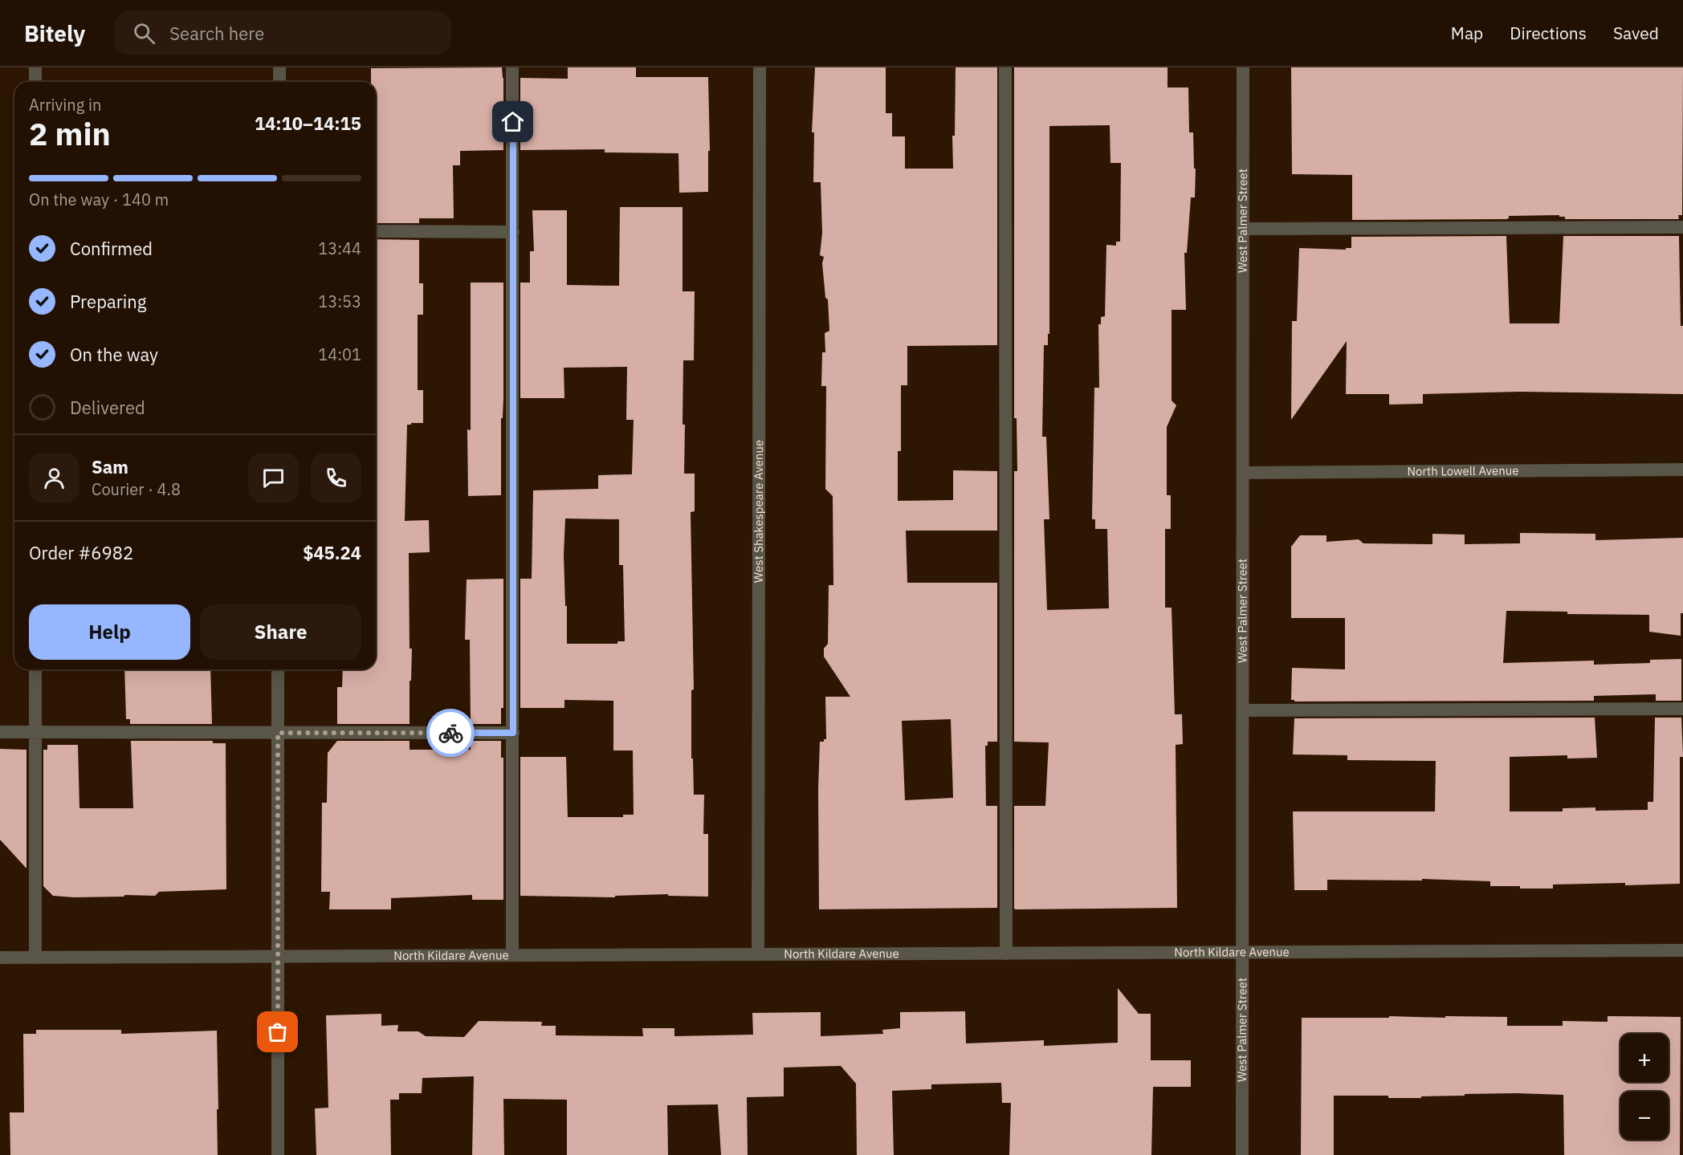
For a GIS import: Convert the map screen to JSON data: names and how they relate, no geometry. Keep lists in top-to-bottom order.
{
  "streets": {
    "street": [
      "West Palmer Street",
      "North Lowell Avenue",
      "West Shakespeare Avenue",
      "North Kildare Avenue"
    ]
  },
  "crossings": [
    ["West Palmer Street", "North Lowell Avenue"],
    ["West Palmer Street", "North Kildare Avenue"],
    ["West Shakespeare Avenue", "North Kildare Avenue"]
  ],
  "page": {
    "header": "Bitely",
    "search": "Search here",
    "nav": ["Map", "Directions", "Saved"],
    "heading": ["2 min", "Arriving in", "14:10–14:15"],
    "panel": [
      "Sam",
      "Courier · 4.8",
      "Order #6982",
      "$45.24"
    ],
    "bar": "On the way · 140 m",
    "list": [
      ["Confirmed", "13:44"],
      ["Preparing", "13:53"],
      ["On the way", "14:01"],
      "Delivered"
    ],
    "buttons": ["Help", "Share"],
    "map_buttons": ["+", "−"]
  }
}
